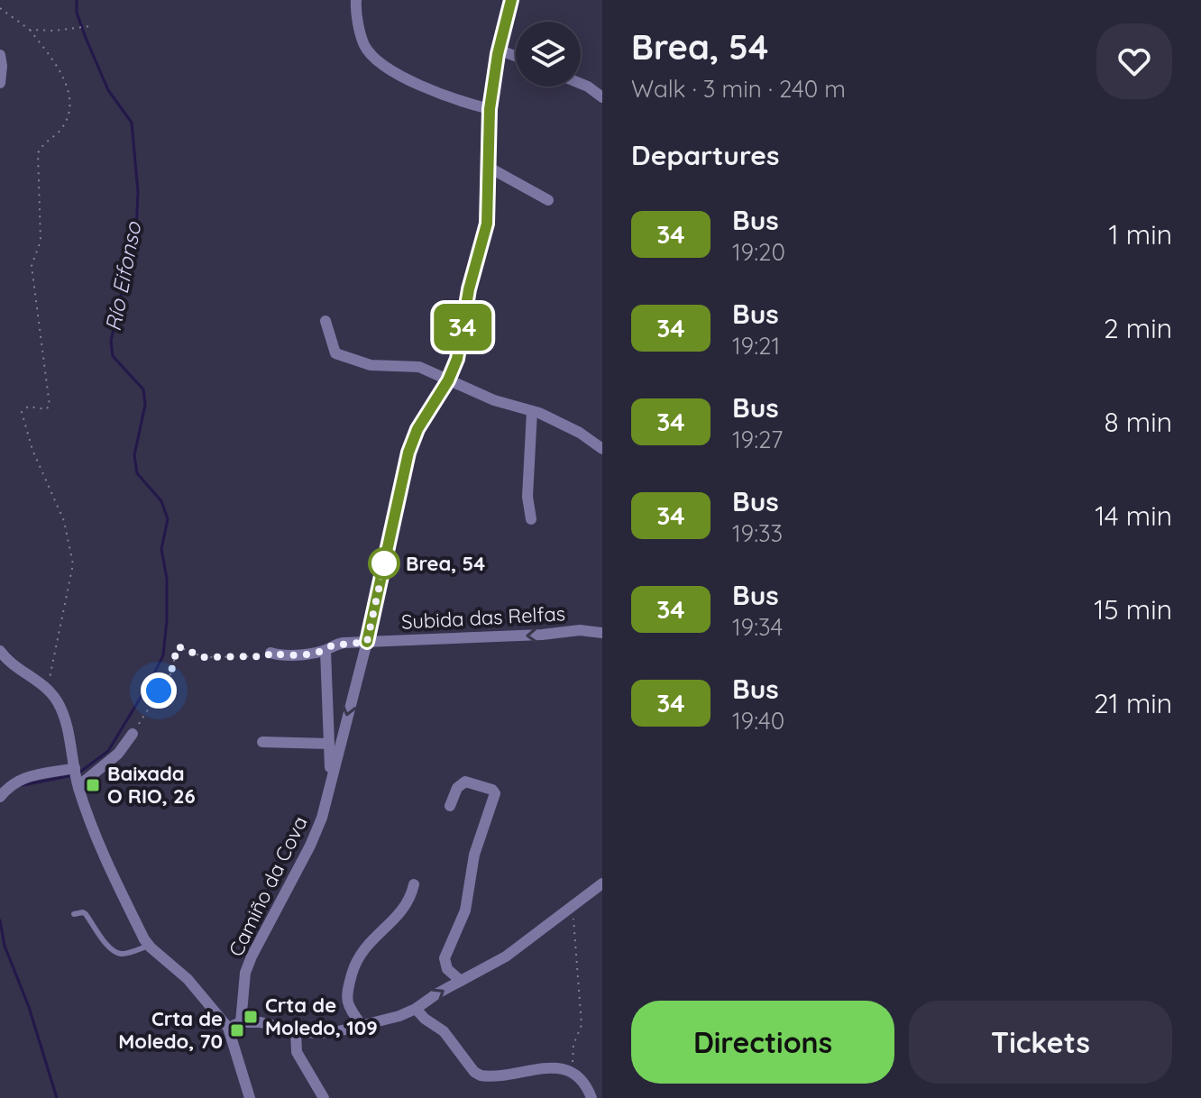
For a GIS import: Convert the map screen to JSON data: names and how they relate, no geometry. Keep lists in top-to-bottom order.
{
  "streets": {
    "street": ["Subida das Relfas", "Camiño da Cova"]
  },
  "crossings": [
    ["Subida das Relfas", "Camiño da Cova"]
  ],
  "one_way": ["Subida das Relfas"],
  "water": ["Río Eifonso"],
  "places": {
    "other": ["Brea, 54"],
    "transit": ["Baixada O RIO, 26", "Crta de Moledo, 109", "Crta de Moledo, 70"]
  },
  "lines": ["bus line 34"],
  "page": {
    "on_map": "34",
    "heading": [
      ["Brea, 54", "Walk · 3 min · 240 m"],
      "Departures"
    ],
    "list": [
      {
        "mark": "34",
        "name": "Bus",
        "note": "19:20",
        "value": "1 min"
      },
      {
        "mark": "34",
        "name": "Bus",
        "note": "19:21",
        "value": "2 min"
      },
      {
        "mark": "34",
        "name": "Bus",
        "note": "19:27",
        "value": "8 min"
      },
      {
        "mark": "34",
        "name": "Bus",
        "note": "19:33",
        "value": "14 min"
      },
      {
        "mark": "34",
        "name": "Bus",
        "note": "19:34",
        "value": "15 min"
      },
      {
        "mark": "34",
        "name": "Bus",
        "note": "19:40",
        "value": "21 min"
      }
    ],
    "buttons": ["Directions", "Tickets"]
  }
}
